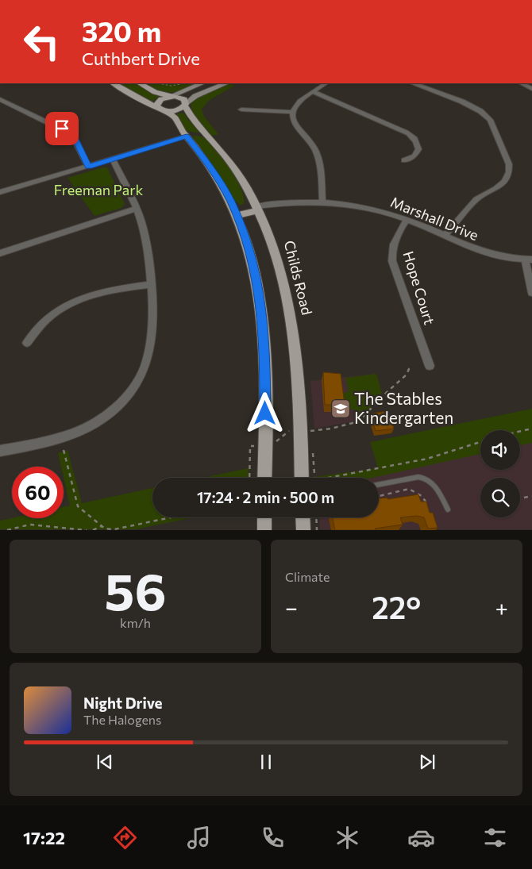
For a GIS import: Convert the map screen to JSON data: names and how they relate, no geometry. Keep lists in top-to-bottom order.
{
  "streets": {
    "main road": ["Childs Road"],
    "street": ["Marshall Drive", "Hope Court"]
  },
  "crossings": [
    ["Marshall Drive", "Childs Road"],
    ["Marshall Drive", "Hope Court"]
  ],
  "parks": ["Freeman Park"],
  "places": {
    "school or university": ["The Stables Kindergarten"]
  },
  "page": {
    "turn": ["320 m", "Cuthbert Drive"],
    "limit": "60",
    "trip": "17:24 · 2 min · 500 m",
    "tile": [
      ["56", "km/h"],
      "Climate"
    ],
    "heat": ["−", "22°", "+"],
    "song": ["Night Drive", "The Halogens"],
    "tabs": "17:22"
  }
}
